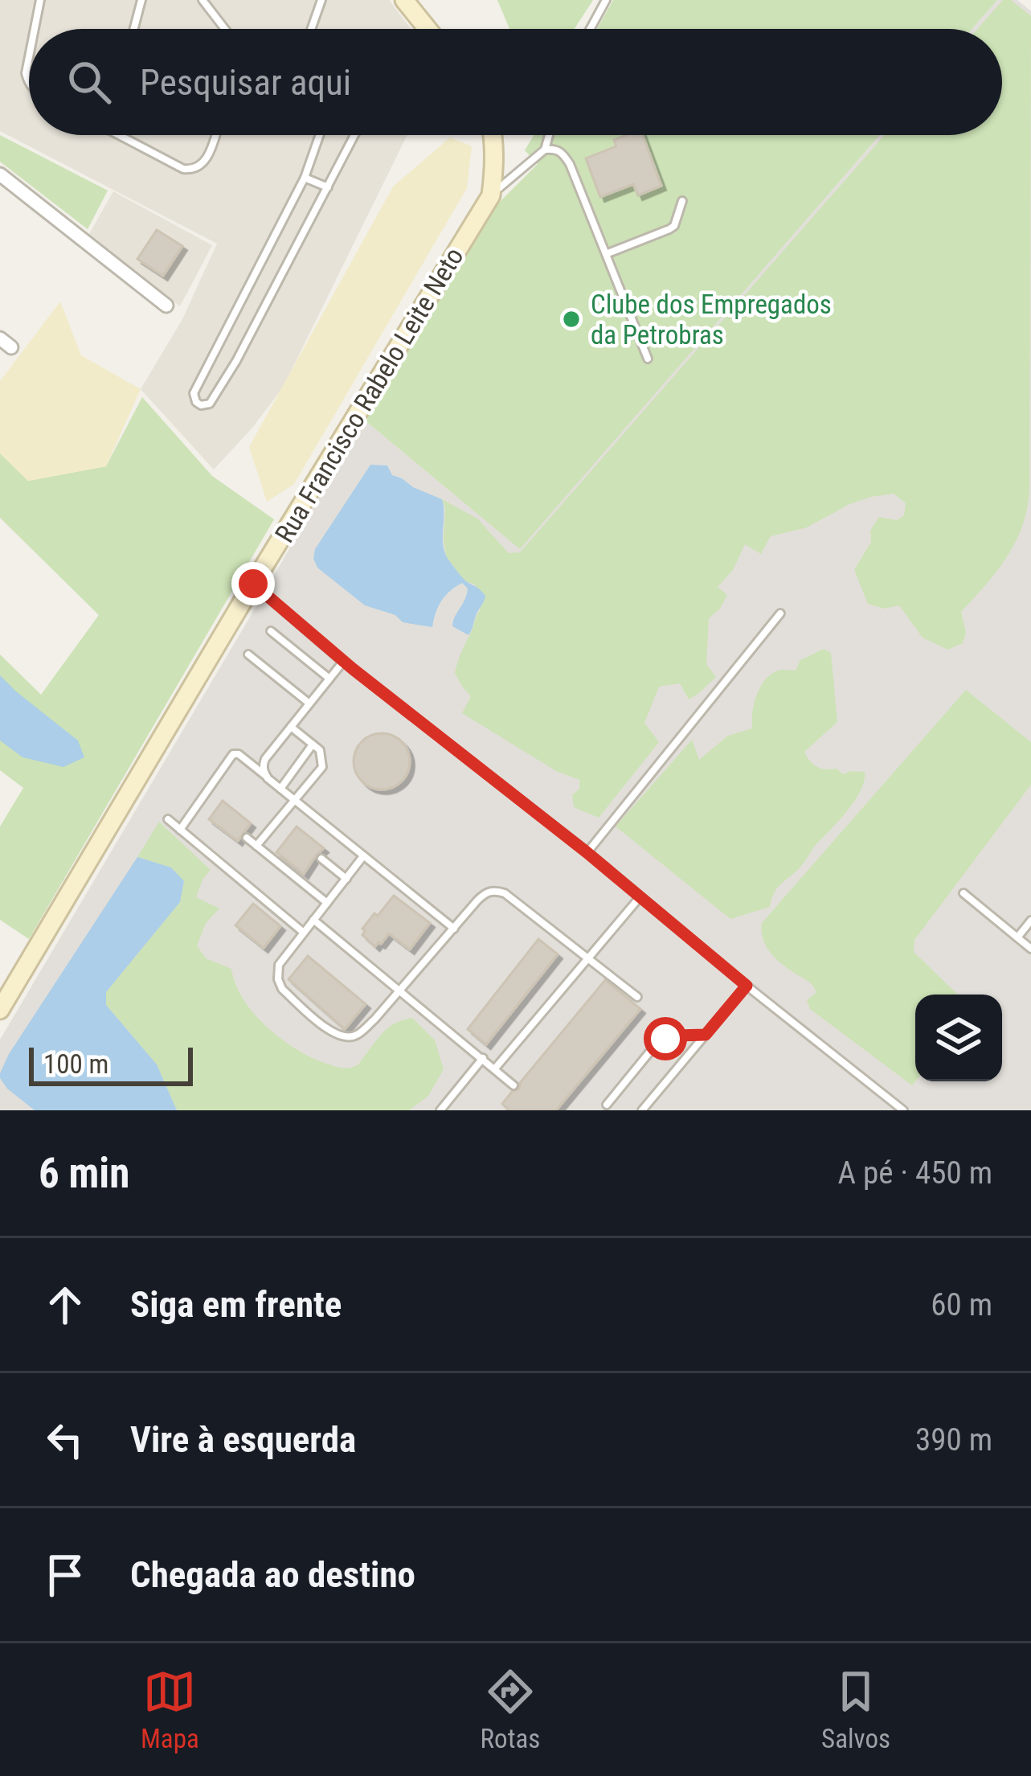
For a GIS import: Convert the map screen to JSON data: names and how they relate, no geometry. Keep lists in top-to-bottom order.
{
  "streets": {
    "street": ["Rua Francisco Rabelo Leite Neto"]
  },
  "places": ["Clube dos Empregados da Petrobras"],
  "scale_bar": "100 m",
  "page": {
    "search": "Pesquisar aqui",
    "scale": "100 m",
    "heading": ["6 min", "A pé · 450 m"],
    "list": [
      ["Siga em frente", "60 m"],
      ["Vire à esquerda", "390 m"],
      "Chegada ao destino"
    ],
    "nav": ["Mapa", "Rotas", "Salvos"]
  }
}
